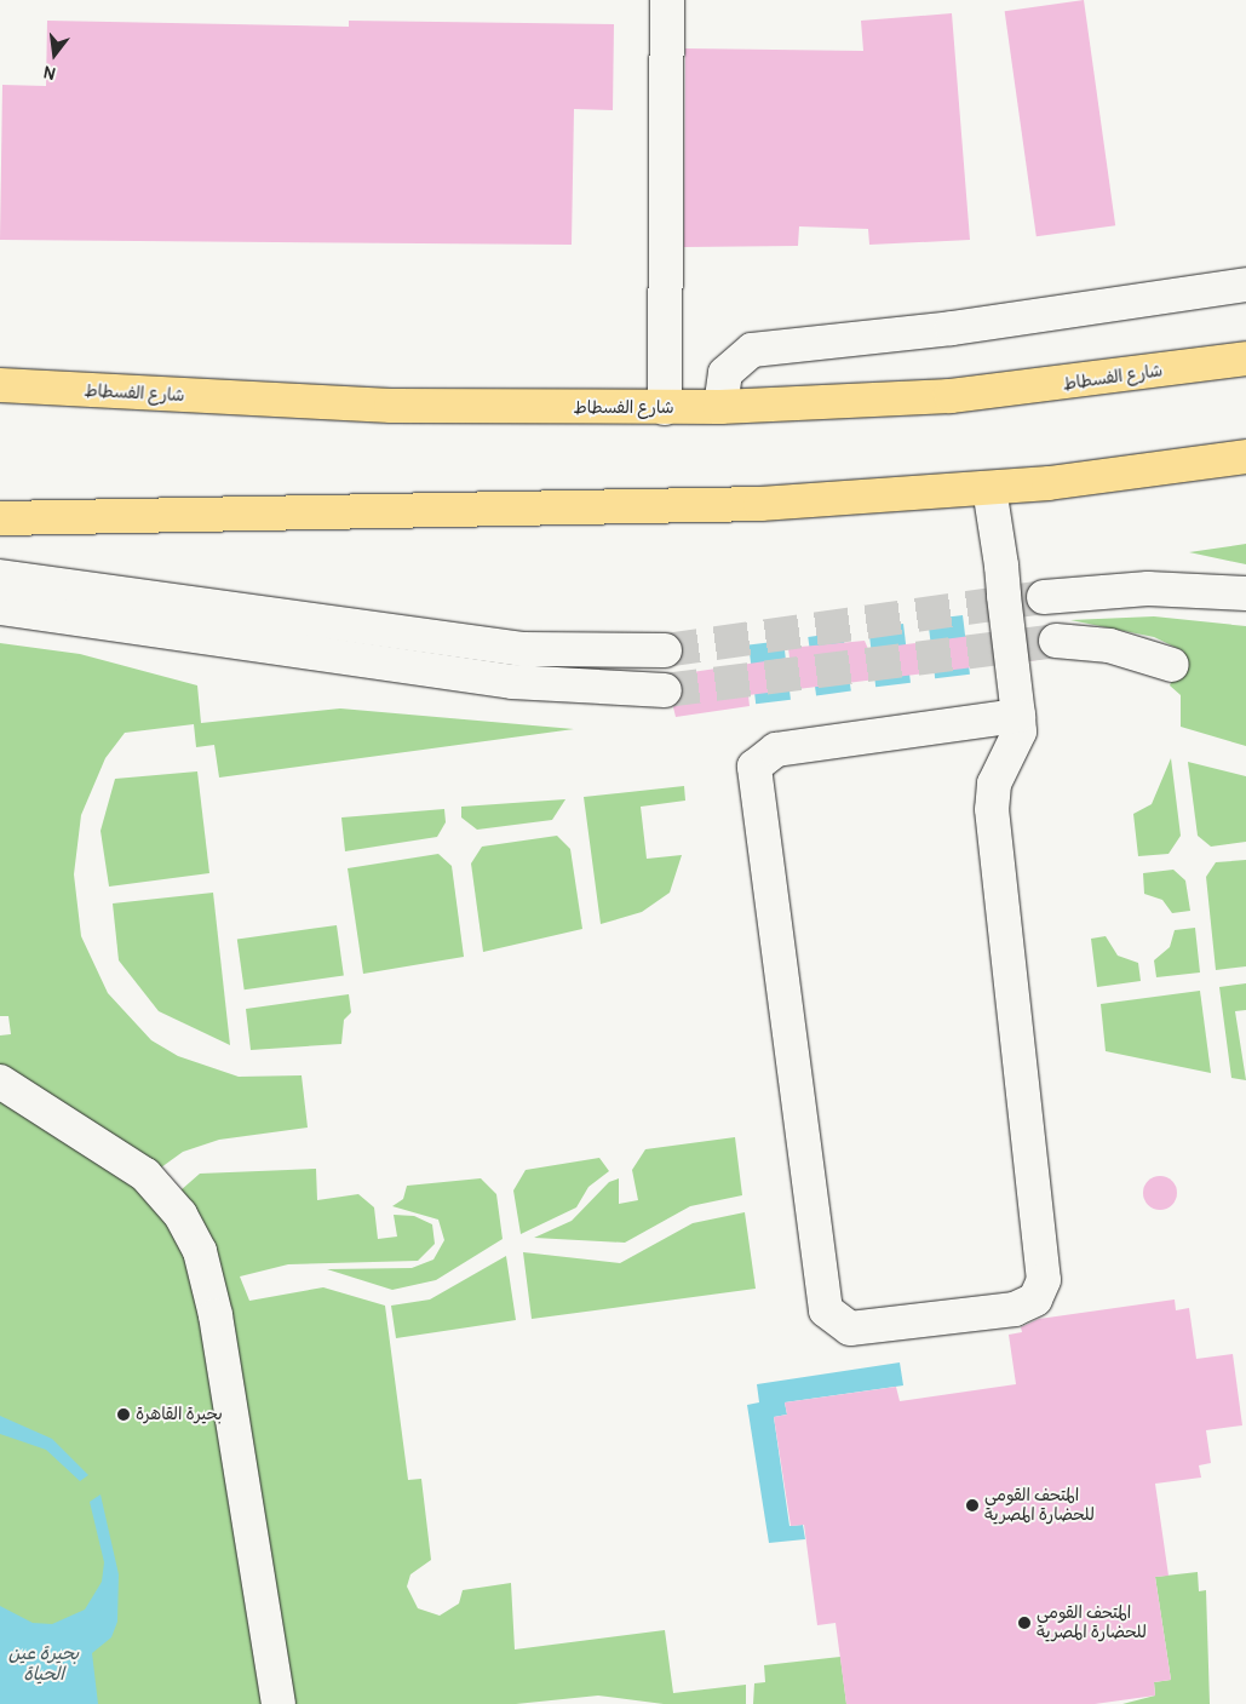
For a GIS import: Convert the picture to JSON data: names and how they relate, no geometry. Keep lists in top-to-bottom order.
{
  "streets": {
    "main road": ["شارع الفسطاط"]
  },
  "water": ["بحيرة عين الحياة"],
  "places": ["بحيرة القاهرة", "المتحف القومى للحضارة المصرية", "المتحف القومي للحضارة المصرية"],
  "north": "bottom"
}
